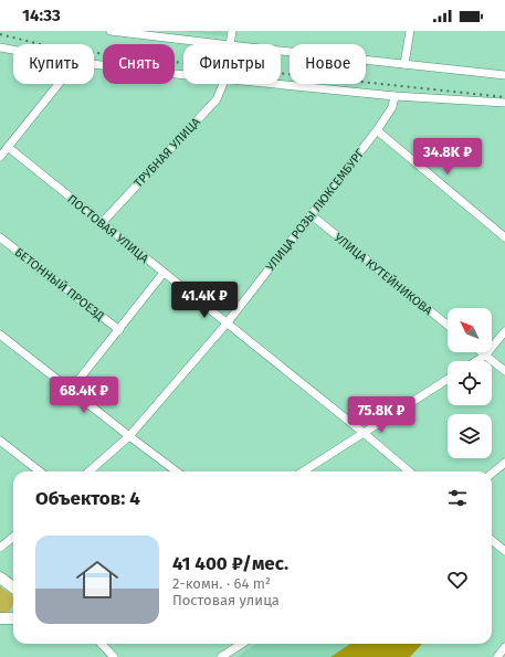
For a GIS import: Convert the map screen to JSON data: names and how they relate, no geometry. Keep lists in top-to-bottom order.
{
  "streets": {
    "street": [
      "ТРУБНАЯ УЛИЦА",
      "УЛИЦА РОЗЫ ЛЮКСЕМБУРГ",
      "ПОСТОВАЯ УЛИЦА",
      "УЛИЦА КУТЕЙНИКОВА",
      "БЕТОННЫЙ ПРОЕЗД"
    ]
  },
  "crossings": [
    ["ТРУБНАЯ УЛИЦА", "ПОСТОВАЯ УЛИЦА"],
    ["УЛИЦА РОЗЫ ЛЮКСЕМБУРГ", "ПОСТОВАЯ УЛИЦА"],
    ["УЛИЦА РОЗЫ ЛЮКСЕМБУРГ", "УЛИЦА КУТЕЙНИКОВА"]
  ],
  "north": "top left",
  "page": {
    "status": "14:33",
    "chip": [
      "Купить",
      "Снять",
      "Фильтры",
      "Новое"
    ],
    "price": [
      "34.8K ₽",
      "41.4K ₽",
      "68.4K ₽",
      "75.8K ₽"
    ],
    "heading": "Объектов: 4",
    "list": [
      {
        "name": "41 400 ₽/мес.",
        "note": "2-комн. · 64 m² · Постовая улица"
      }
    ]
  }
}
